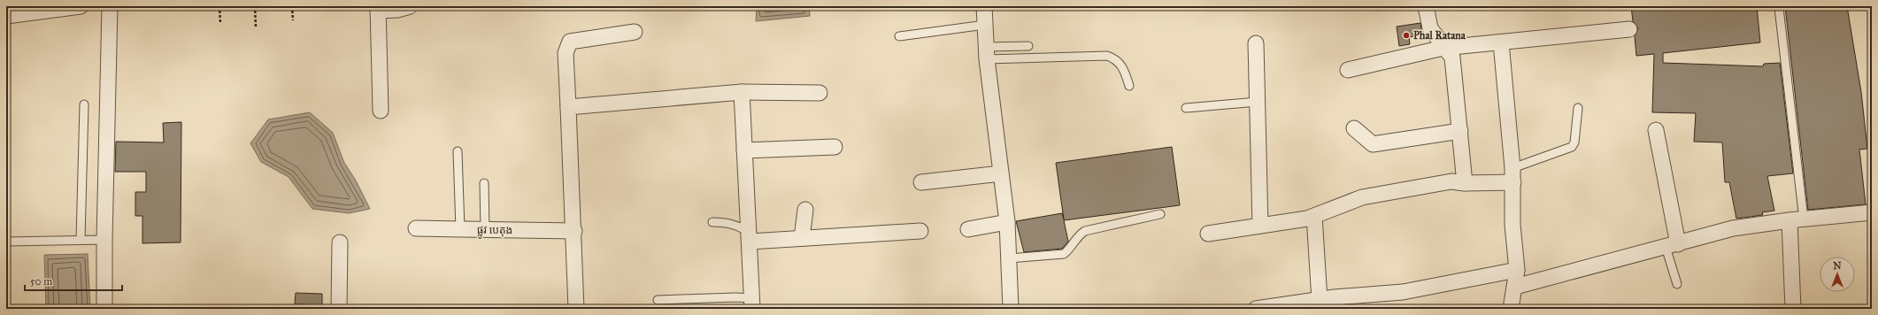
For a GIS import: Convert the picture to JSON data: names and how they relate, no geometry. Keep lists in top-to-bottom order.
{
  "streets": {
    "street": ["ផ្លូវ បេតុង"]
  },
  "places": ["Phal Ratana"],
  "scale_bar": "50 m",
  "north": "top"
}
